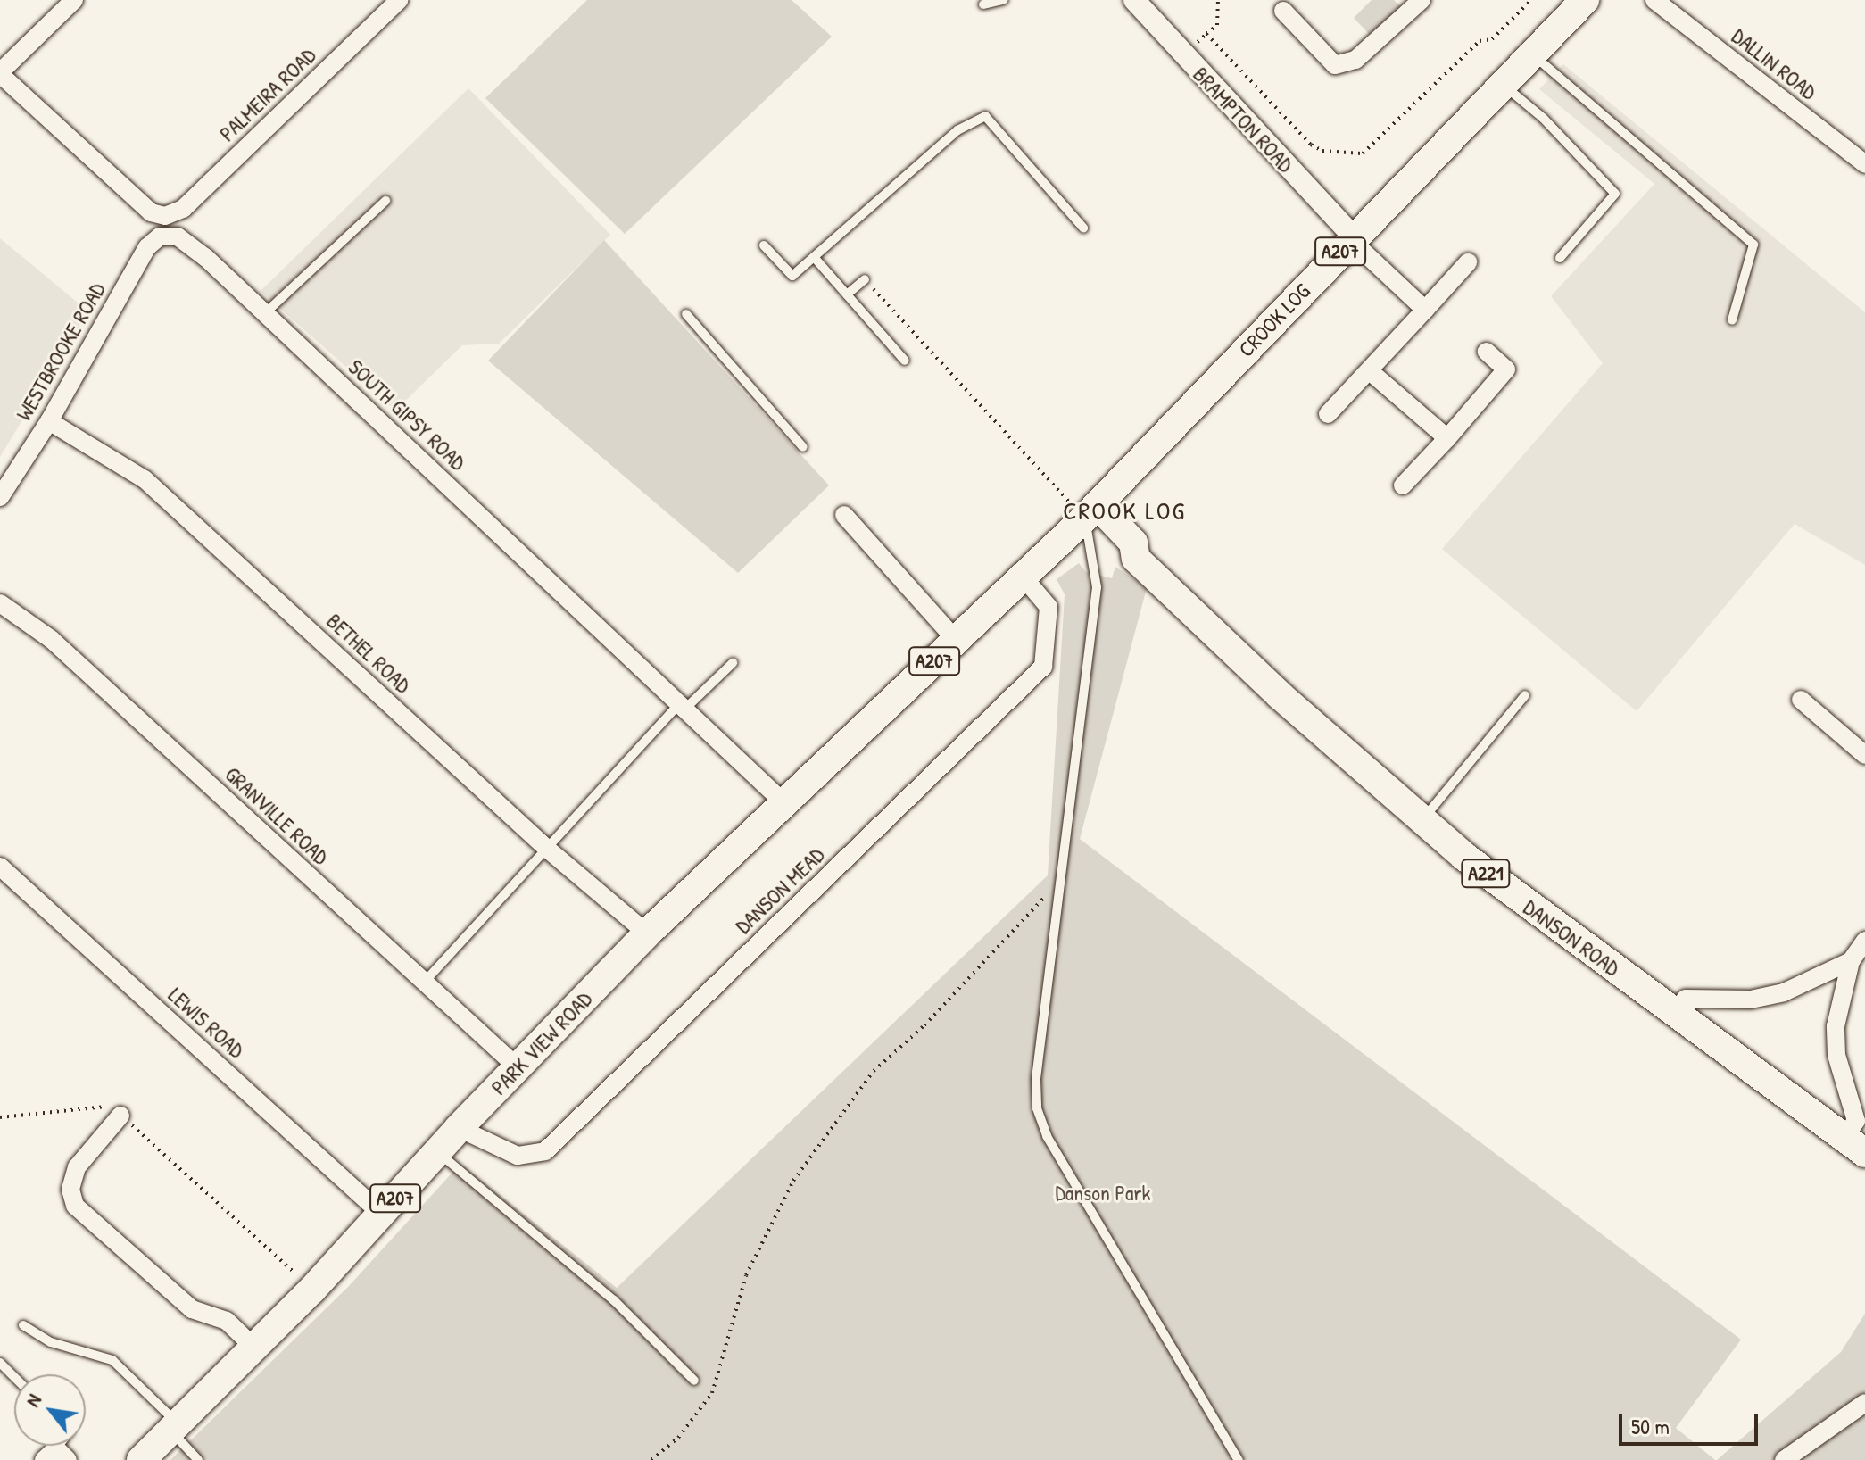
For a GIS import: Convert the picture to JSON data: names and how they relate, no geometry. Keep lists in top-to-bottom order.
{
  "streets": {
    "main road": [
      "A207",
      "CROOK LOG",
      "A221",
      "DANSON ROAD",
      "PARK VIEW ROAD"
    ],
    "street": [
      "DALLIN ROAD",
      "PALMEIRA ROAD",
      "BRAMPTON ROAD",
      "WESTBROOKE ROAD",
      "SOUTH GIPSY ROAD",
      "BETHEL ROAD",
      "GRANVILLE ROAD",
      "DANSON MEAD",
      "LEWIS ROAD"
    ]
  },
  "crossings": [
    ["BRAMPTON ROAD", "CROOK LOG"],
    ["CROOK LOG", "DANSON ROAD"],
    ["CROOK LOG", "PARK VIEW ROAD"],
    ["WESTBROOKE ROAD", "SOUTH GIPSY ROAD"],
    ["WESTBROOKE ROAD", "BETHEL ROAD"],
    ["SOUTH GIPSY ROAD", "PARK VIEW ROAD"],
    ["BETHEL ROAD", "PARK VIEW ROAD"],
    ["GRANVILLE ROAD", "PARK VIEW ROAD"],
    ["DANSON MEAD", "PARK VIEW ROAD"],
    ["DANSON ROAD", "PARK VIEW ROAD"],
    ["LEWIS ROAD", "PARK VIEW ROAD"]
  ],
  "districts": ["CROOK LOG"],
  "parks": ["Danson Park"],
  "scale_bar": "50 m",
  "north": "top left"
}
